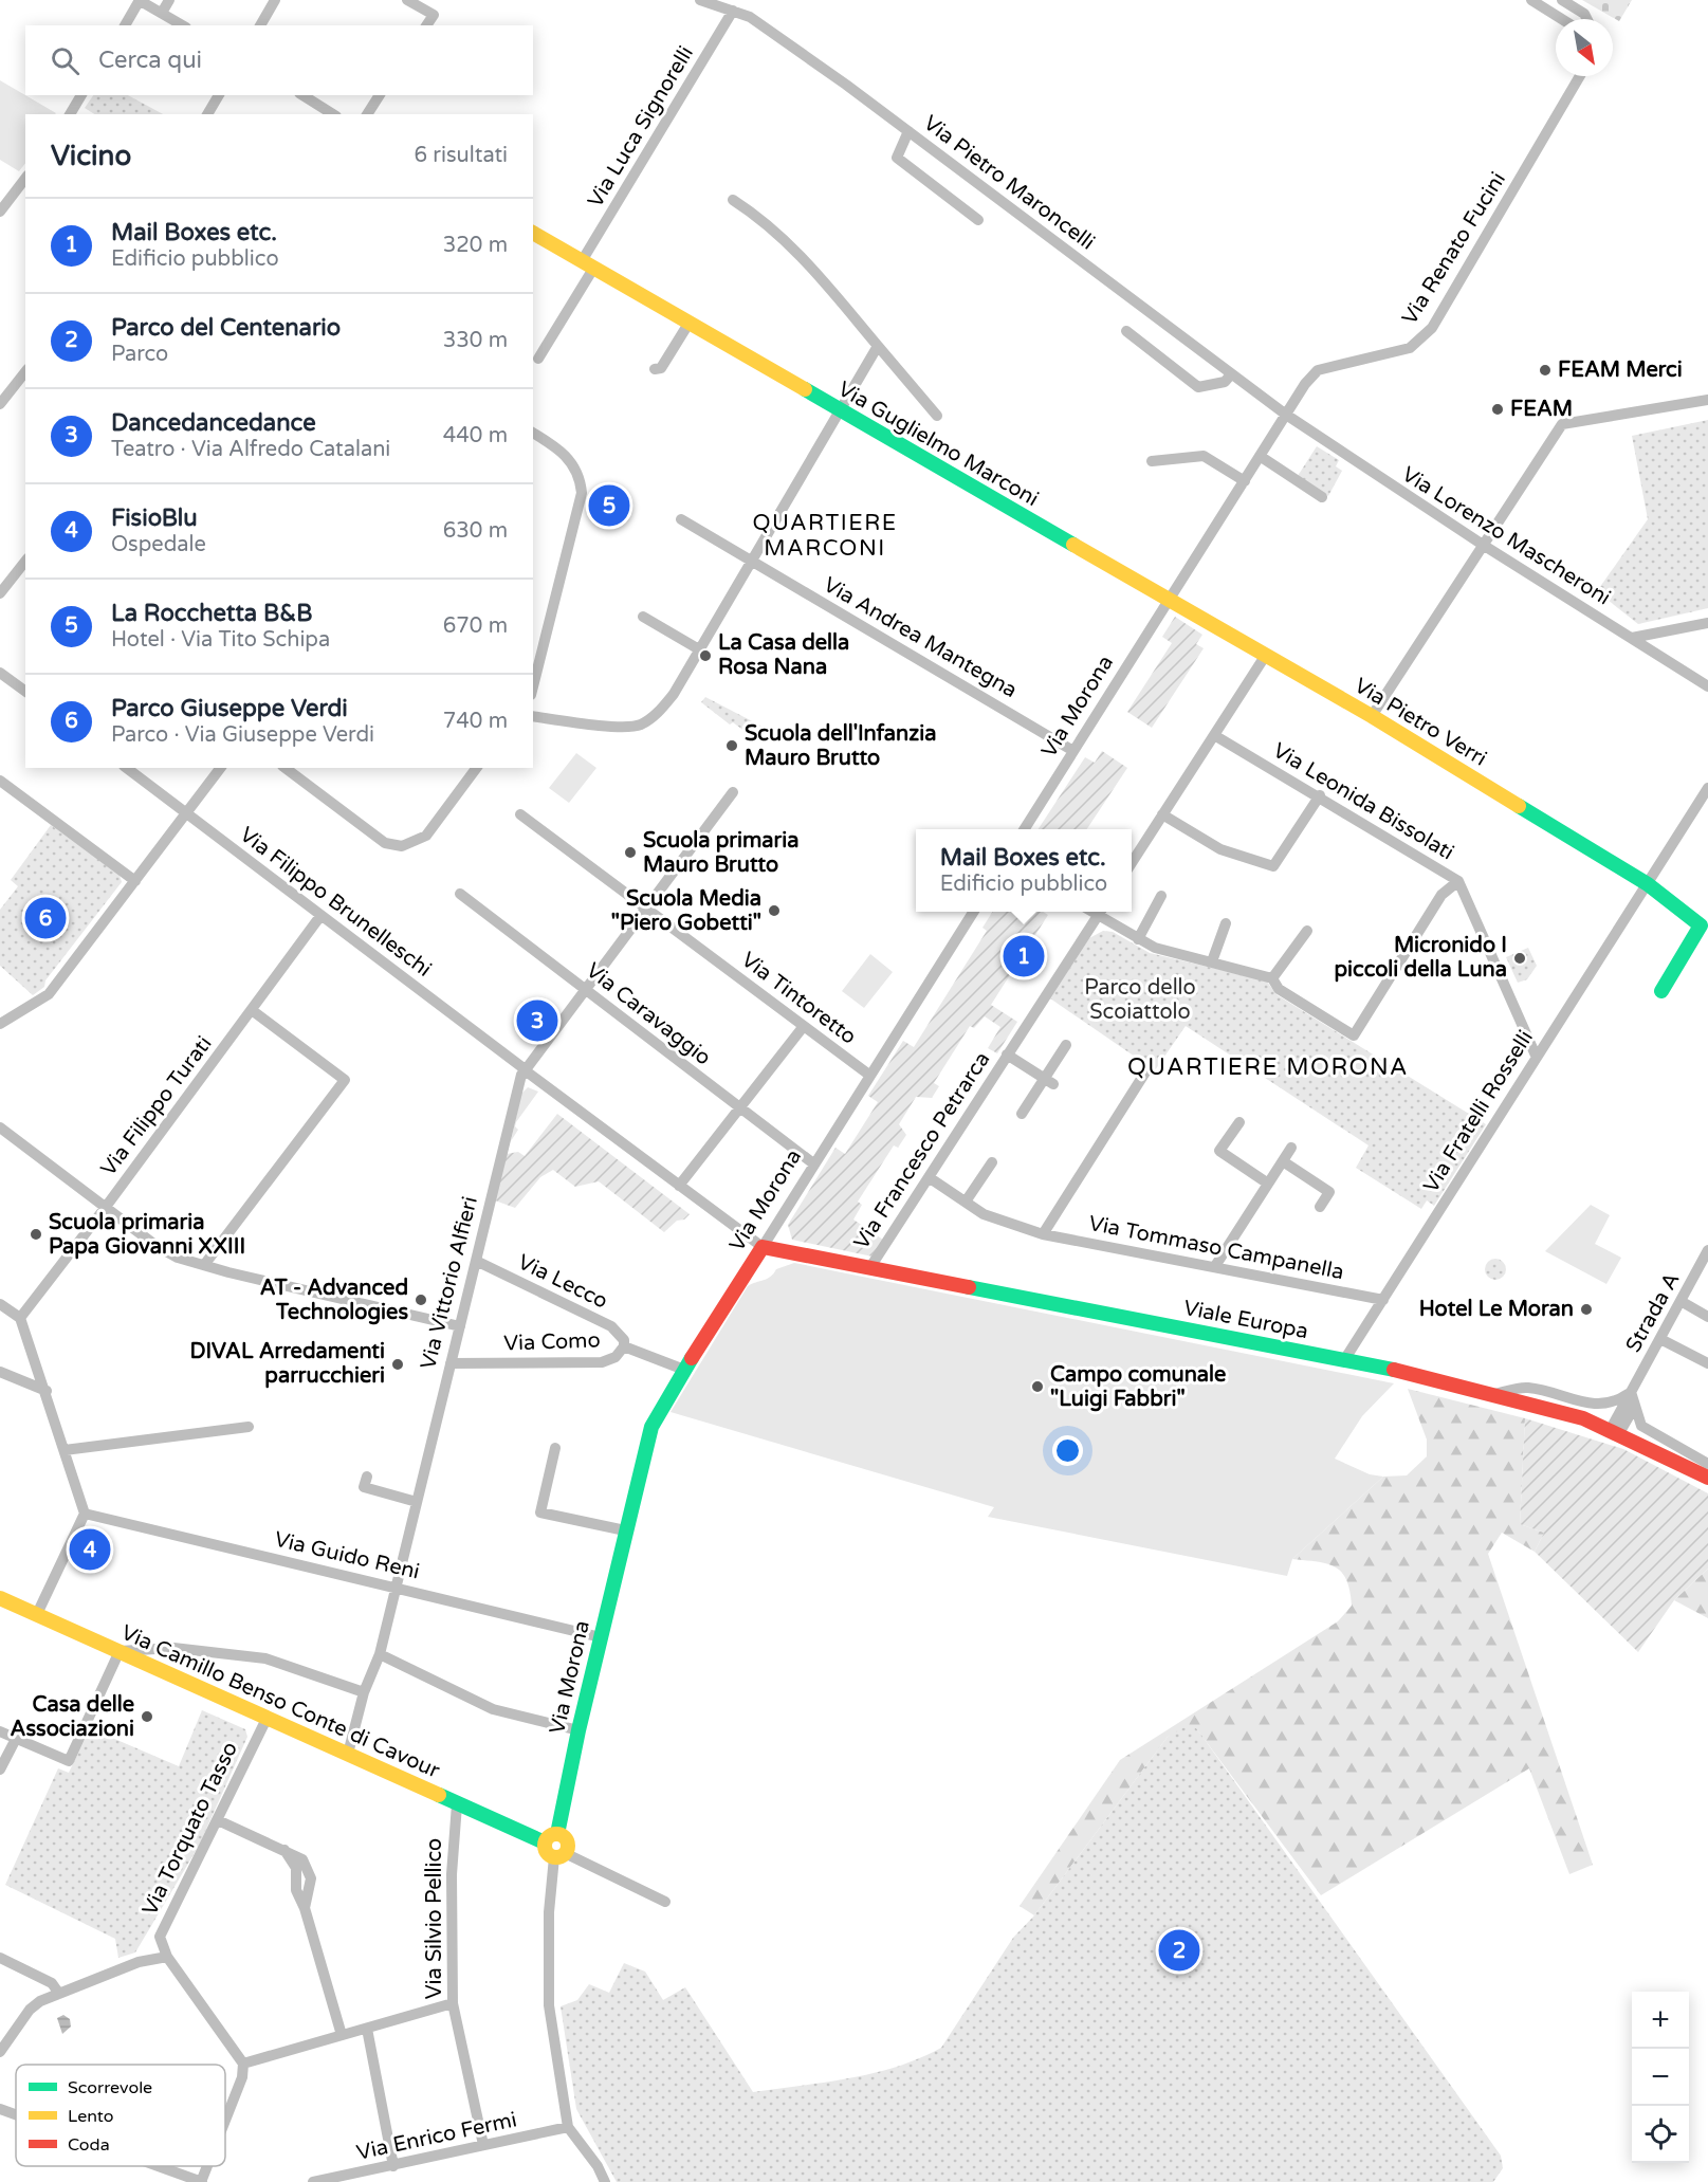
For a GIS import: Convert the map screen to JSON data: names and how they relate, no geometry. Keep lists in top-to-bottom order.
{
  "streets": {
    "main road": [
      "Via Guglielmo Marconi",
      "Via Morona",
      "Via Pietro Verri",
      "Viale Europa",
      "Via Camillo Benso Conte di Cavour"
    ],
    "street": [
      "Via Luca Signorelli",
      "Via Pietro Maroncelli",
      "Via Renato Fucini",
      "Via Lorenzo Mascheroni",
      "Via Andrea Mantegna",
      "Via Leonida Bissolati",
      "Via Filippo Brunelleschi",
      "Via Tintoretto",
      "Via Caravaggio",
      "Via Filippo Turati",
      "Via Fratelli Rosselli",
      "Via Francesco Petrarca",
      "Via Tommaso Campanella",
      "Via Lecco",
      "Via Vittorio Alfieri",
      "Strada A",
      "Via Como",
      "Via Guido Reni",
      "Via Torquato Tasso",
      "Via Silvio Pellico",
      "Via Enrico Fermi"
    ]
  },
  "crossings": [
    ["Via Luca Signorelli", "Via Pietro Maroncelli"],
    ["Via Luca Signorelli", "Via Guglielmo Marconi"],
    ["Via Pietro Maroncelli", "Via Renato Fucini"],
    ["Via Pietro Maroncelli", "Via Lorenzo Mascheroni"],
    ["Via Renato Fucini", "Via Guglielmo Marconi"],
    ["Via Renato Fucini", "Via Lorenzo Mascheroni"],
    ["Via Renato Fucini", "Via Morona"],
    ["Via Renato Fucini", "Via Pietro Verri"],
    ["Via Guglielmo Marconi", "Via Morona"],
    ["Via Guglielmo Marconi", "Via Pietro Verri"],
    ["Via Andrea Mantegna", "Via Morona"],
    ["Via Morona", "Via Pietro Verri"],
    ["Via Morona", "Via Filippo Brunelleschi"],
    ["Via Morona", "Via Tintoretto"],
    ["Via Morona", "Via Caravaggio"],
    ["Via Morona", "Viale Europa"],
    ["Via Morona", "Via Como"],
    ["Via Morona", "Via Guido Reni"],
    ["Via Morona", "Via Camillo Benso Conte di Cavour"],
    ["Via Pietro Verri", "Via Fratelli Rosselli"],
    ["Via Leonida Bissolati", "Via Fratelli Rosselli"],
    ["Via Filippo Brunelleschi", "Via Filippo Turati"],
    ["Via Filippo Brunelleschi", "Via Vittorio Alfieri"],
    ["Via Filippo Brunelleschi", "Viale Europa"],
    ["Via Fratelli Rosselli", "Via Tommaso Campanella"],
    ["Via Fratelli Rosselli", "Viale Europa"],
    ["Via Francesco Petrarca", "Via Tommaso Campanella"],
    ["Via Francesco Petrarca", "Viale Europa"],
    ["Via Lecco", "Via Vittorio Alfieri"],
    ["Via Lecco", "Via Como"],
    ["Via Vittorio Alfieri", "Via Como"],
    ["Via Vittorio Alfieri", "Via Guido Reni"],
    ["Via Vittorio Alfieri", "Via Camillo Benso Conte di Cavour"],
    ["Strada A", "Viale Europa"],
    ["Via Camillo Benso Conte di Cavour", "Via Torquato Tasso"],
    ["Via Camillo Benso Conte di Cavour", "Via Silvio Pellico"],
    ["Via Silvio Pellico", "Via Enrico Fermi"]
  ],
  "districts": ["QUARTIERE MARCONI", "QUARTIERE MORONA"],
  "parks": ["Parco dello Scoiattolo"],
  "places": [
    "FEAM Merci",
    "FEAM",
    "La Casa della Rosa Nana",
    "Scuola dell'Infanzia Mauro Brutto",
    "Scuola primaria Mauro Brutto",
    "Scuola Media \"Piero Gobetti\"",
    "Micronido I piccoli della Luna",
    "Scuola primaria Papa Giovanni XXIII",
    "AT - Advanced Technologies",
    "Hotel Le Moran",
    "DIVAL Arredamenti parrucchieri",
    "Campo comunale \"Luigi Fabbri\"",
    "Casa delle Associazioni"
  ],
  "legend": ["Scorrevole", "Lento", "Coda"],
  "north": "bottom right",
  "page": {
    "search": "Cerca qui",
    "heading": ["Vicino", "6 risultati"],
    "list": [
      {
        "mark": "1",
        "name": "Mail Boxes etc.",
        "note": "Edificio pubblico",
        "value": "320 m"
      },
      {
        "mark": "2",
        "name": "Parco del Centenario",
        "note": "Parco",
        "value": "330 m"
      },
      {
        "mark": "3",
        "name": "Dancedancedance",
        "note": "Teatro · Via Alfredo Catalani",
        "value": "440 m"
      },
      {
        "mark": "4",
        "name": "FisioBlu",
        "note": "Ospedale",
        "value": "630 m"
      },
      {
        "mark": "5",
        "name": "La Rocchetta B&B",
        "note": "Hotel · Via Tito Schipa",
        "value": "670 m"
      },
      {
        "mark": "6",
        "name": "Parco Giuseppe Verdi",
        "note": "Parco · Via Giuseppe Verdi",
        "value": "740 m"
      }
    ],
    "pins": [
      "5",
      "6",
      "1",
      "3",
      "4",
      "2"
    ],
    "popup": ["Mail Boxes etc.", "Edificio pubblico"],
    "map_buttons": ["+", "−"]
  }
}
